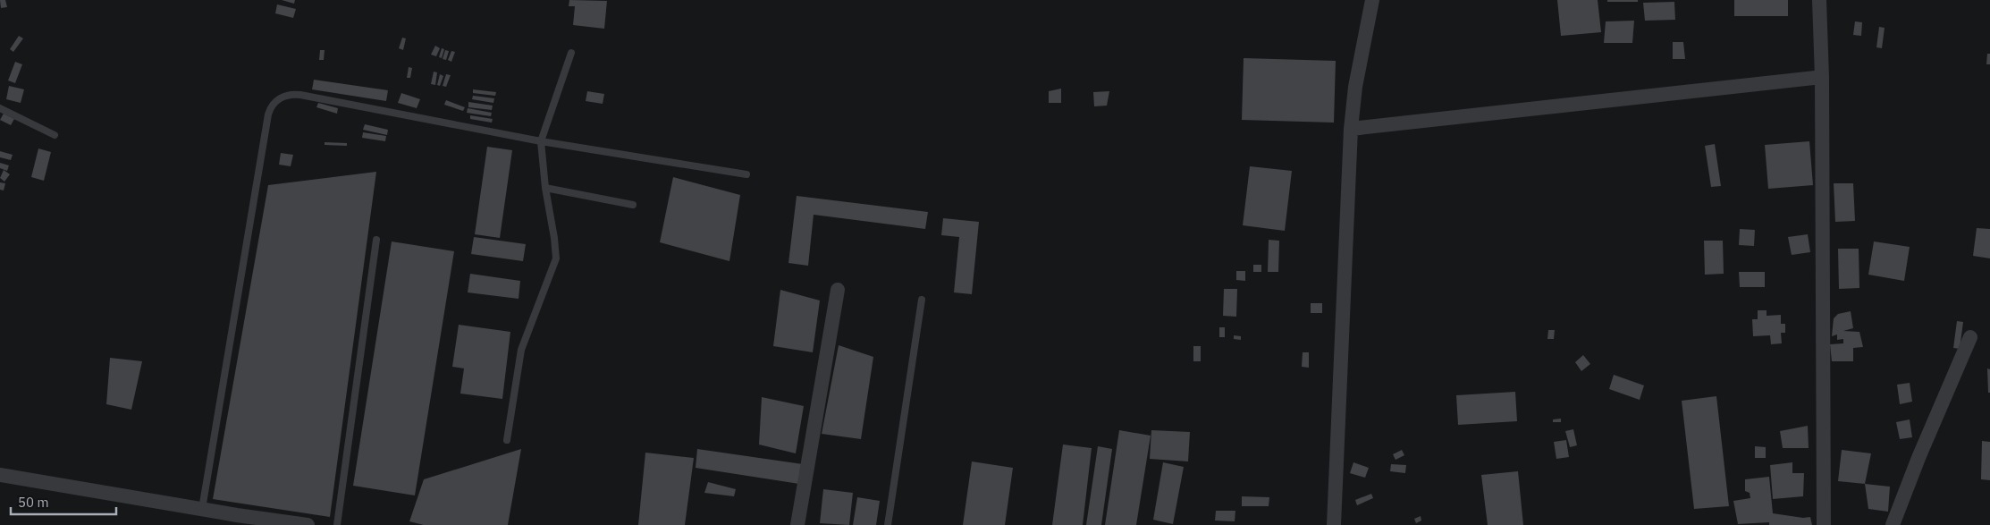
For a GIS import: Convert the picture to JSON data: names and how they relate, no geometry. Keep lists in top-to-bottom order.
{
  "scale_bar": "50 m"
}
